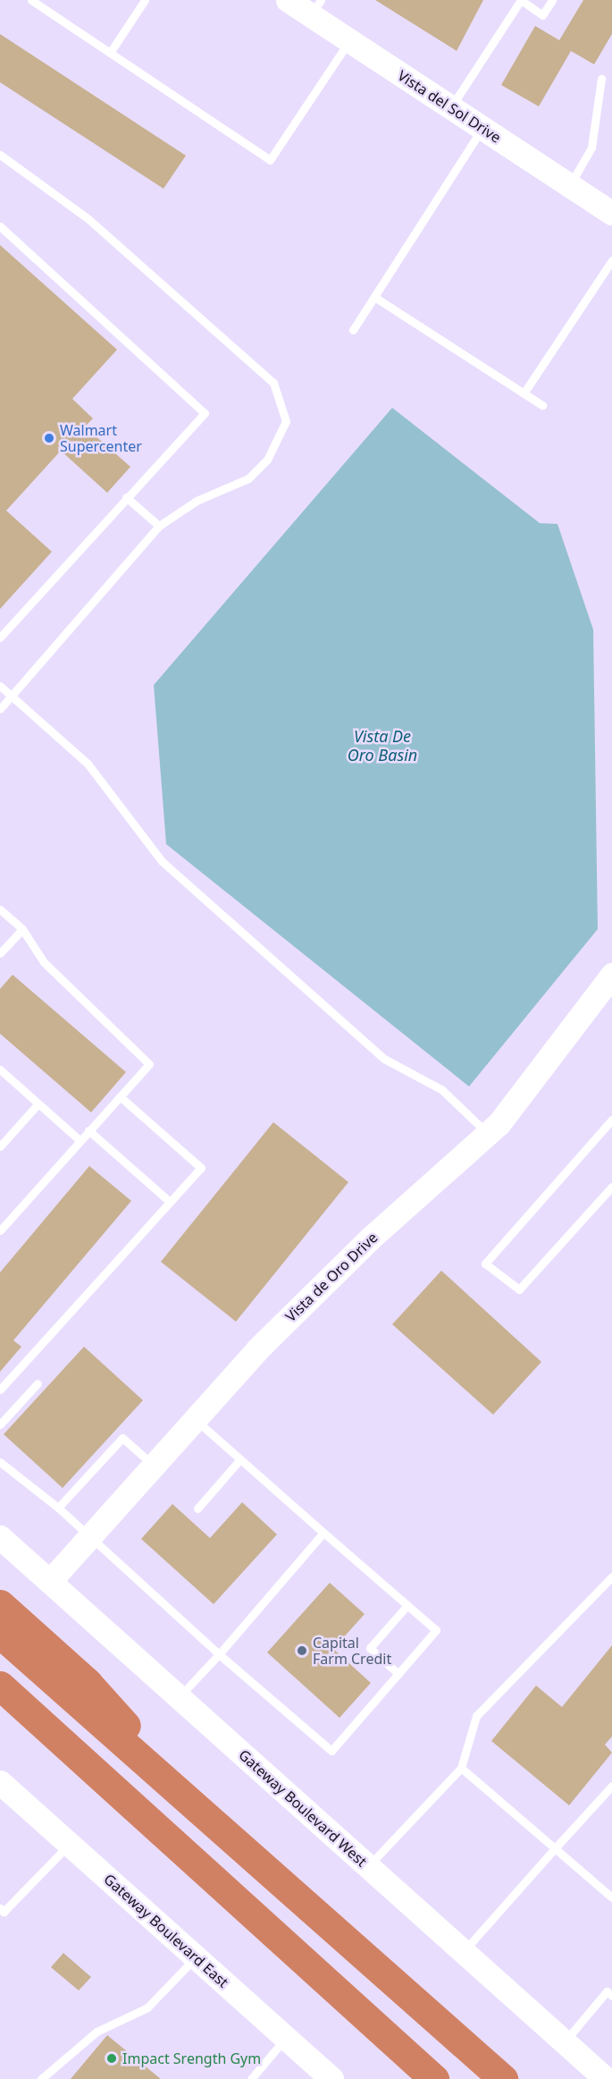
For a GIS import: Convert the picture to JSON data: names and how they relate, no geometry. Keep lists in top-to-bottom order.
{
  "streets": {
    "main road": [
      "Vista del Sol Drive",
      "Vista de Oro Drive",
      "Gateway Boulevard West",
      "Gateway Boulevard East"
    ]
  },
  "crossings": [
    ["Vista de Oro Drive", "Gateway Boulevard West"]
  ],
  "water": ["Vista De Oro Basin"],
  "places": ["Walmart Supercenter", "Capital Farm Credit", "Impact Srength Gym"]
}
